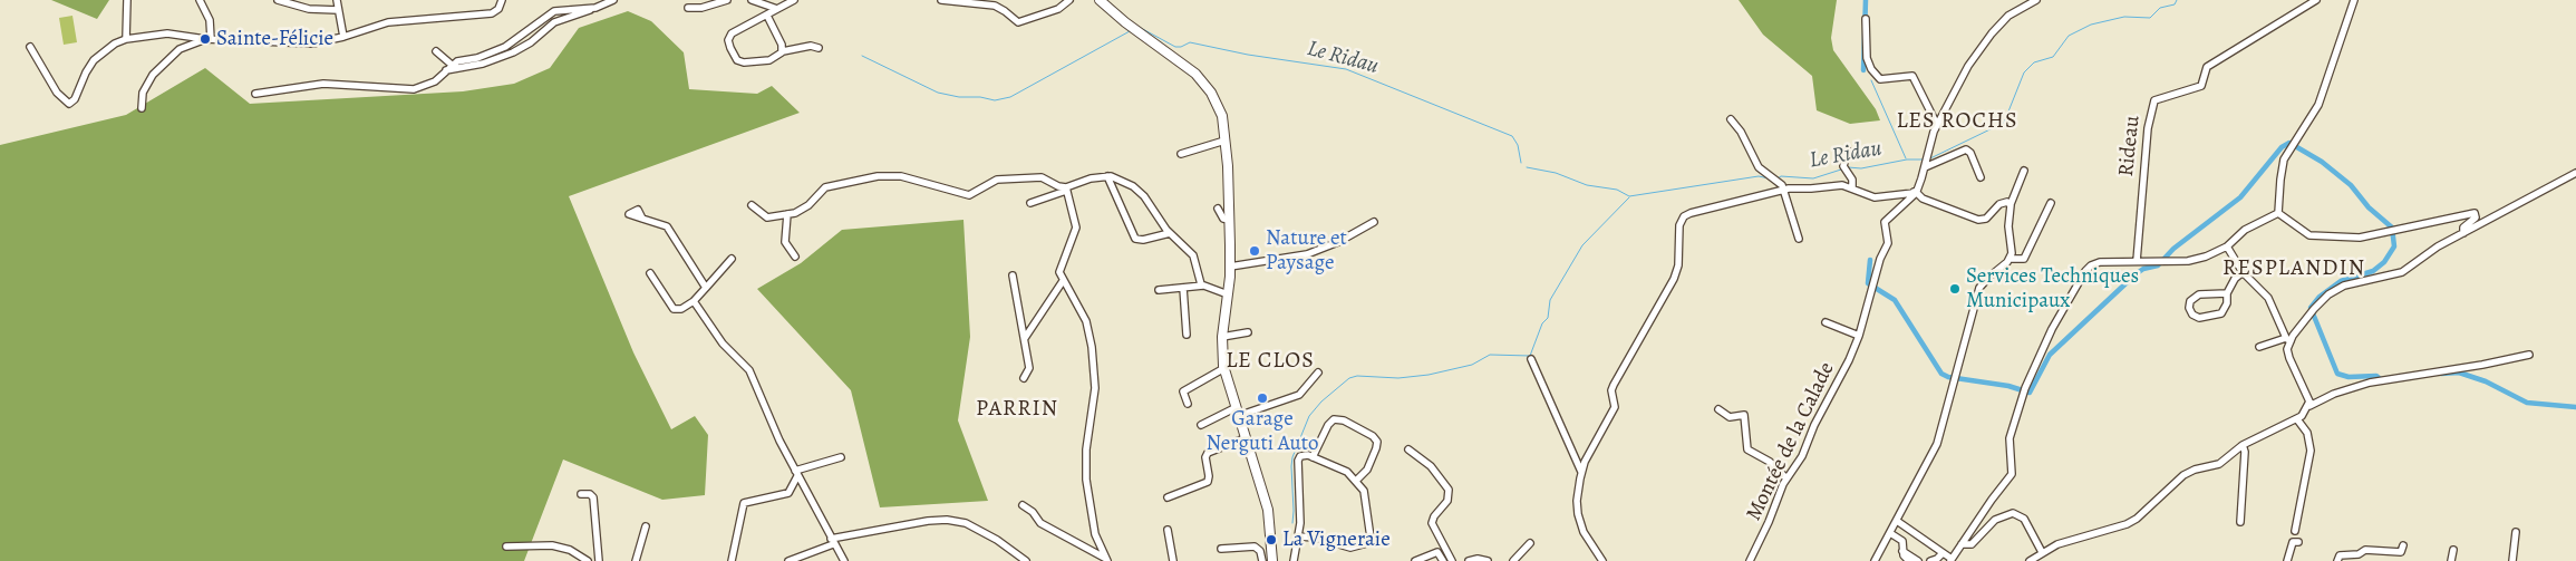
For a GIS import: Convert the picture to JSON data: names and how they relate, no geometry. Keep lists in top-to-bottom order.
{
  "streets": {
    "street": ["Rideau", "Montée de la Calade"]
  },
  "districts": [
    "LES ROCHS",
    "RESPLANDIN",
    "LE CLOS",
    "PARRIN"
  ],
  "water": ["Le Ridau"],
  "places": [
    "Sainte-Félicie",
    "Nature et Paysage",
    "Services Techniques Municipaux",
    "Garage Nerguti Auto",
    "La Vigneraie"
  ]
}
